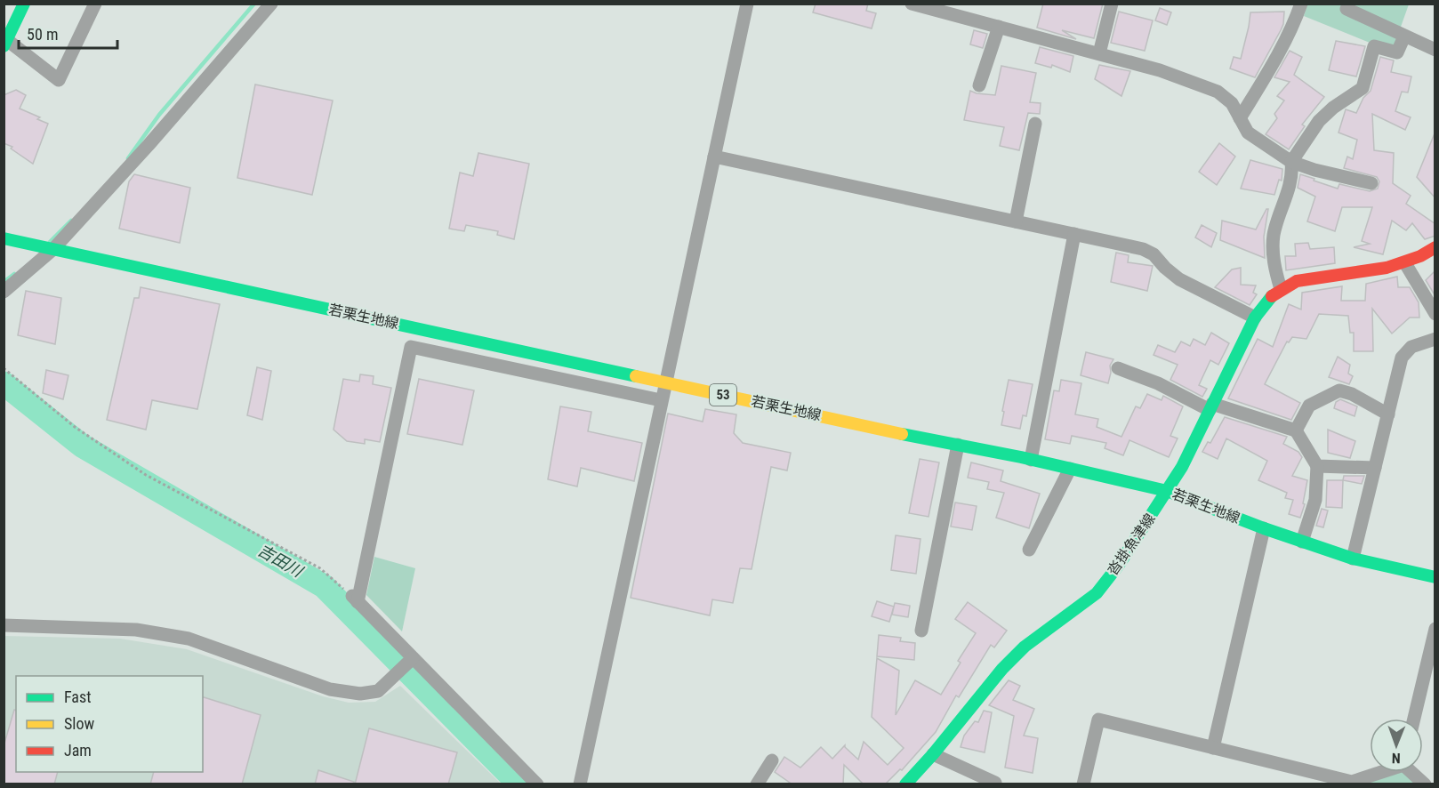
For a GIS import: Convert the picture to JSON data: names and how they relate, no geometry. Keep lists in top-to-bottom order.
{
  "streets": {
    "main road": ["若栗生地線", "53", "沓掛魚津線"]
  },
  "crossings": [
    ["若栗生地線", "沓掛魚津線"]
  ],
  "water": ["吉田川"],
  "legend": ["Fast", "Slow", "Jam"],
  "scale_bar": "50 m",
  "north": "bottom"
}
